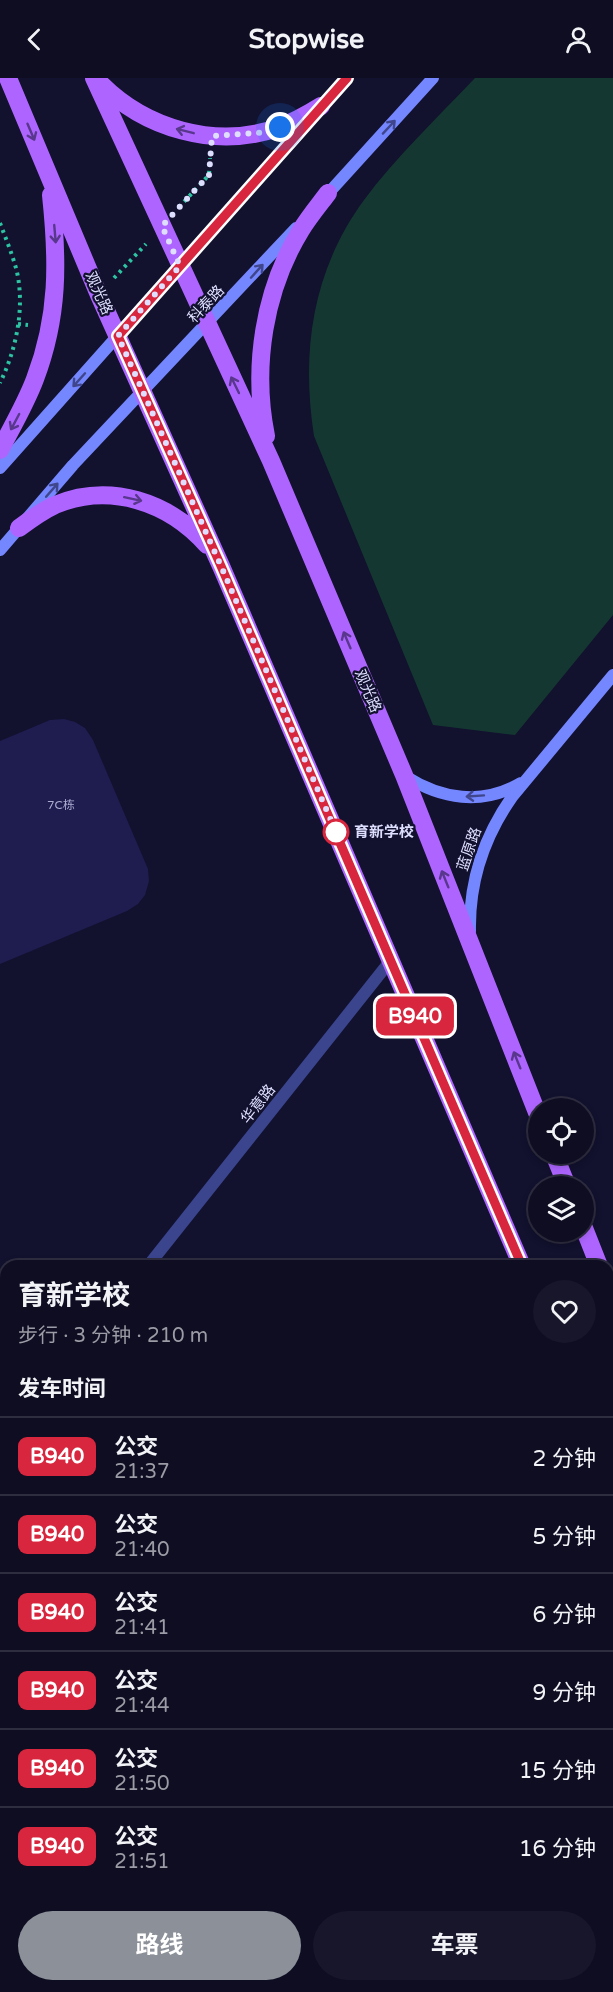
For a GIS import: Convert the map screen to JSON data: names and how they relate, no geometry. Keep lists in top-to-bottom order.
{
  "streets": {
    "main road": ["观光路", "科泰路", "蓝原路"],
    "street": ["华意路"]
  },
  "crossings": [
    ["观光路", "科泰路"],
    ["观光路", "蓝原路"],
    ["观光路", "华意路"]
  ],
  "places": ["育新学校"],
  "lines": ["bus line B940"],
  "house_numbers": ["7C栋"],
  "page": {
    "header": "Stopwise",
    "on_map": "B940",
    "heading": [
      ["育新学校", "步行 · 3 分钟 · 210 m"],
      "发车时间"
    ],
    "list": [
      {
        "mark": "B940",
        "name": "公交",
        "note": "21:37",
        "value": "2 分钟"
      },
      {
        "mark": "B940",
        "name": "公交",
        "note": "21:40",
        "value": "5 分钟"
      },
      {
        "mark": "B940",
        "name": "公交",
        "note": "21:41",
        "value": "6 分钟"
      },
      {
        "mark": "B940",
        "name": "公交",
        "note": "21:44",
        "value": "9 分钟"
      },
      {
        "mark": "B940",
        "name": "公交",
        "note": "21:50",
        "value": "15 分钟"
      },
      {
        "mark": "B940",
        "name": "公交",
        "note": "21:51",
        "value": "16 分钟"
      }
    ],
    "buttons": ["路线", "车票"]
  }
}
